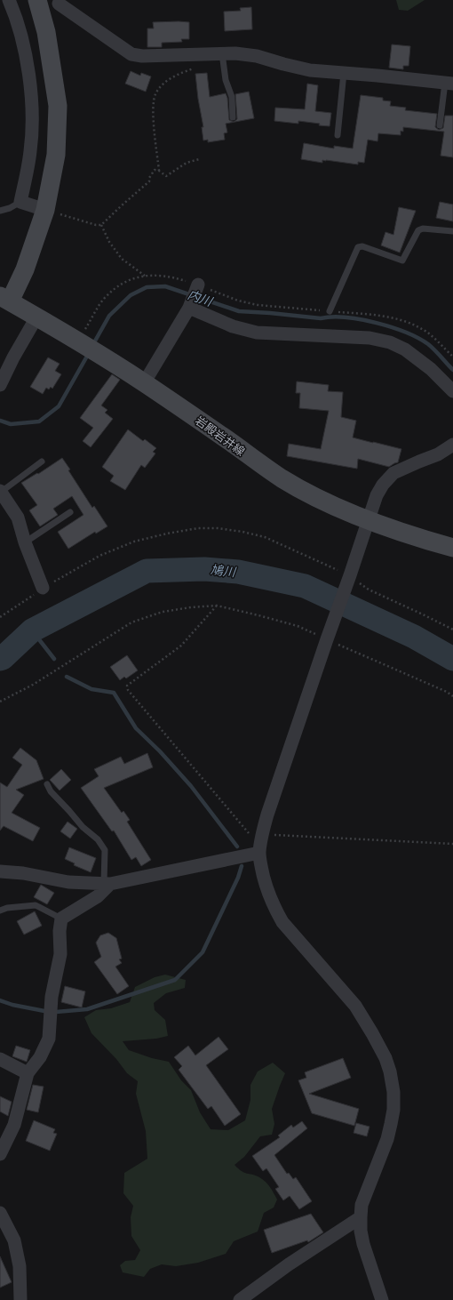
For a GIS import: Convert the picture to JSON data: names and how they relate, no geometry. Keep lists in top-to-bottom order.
{
  "streets": {
    "main road": ["岩殿岩井線"]
  },
  "water": ["内川", "鳩川"]
}
